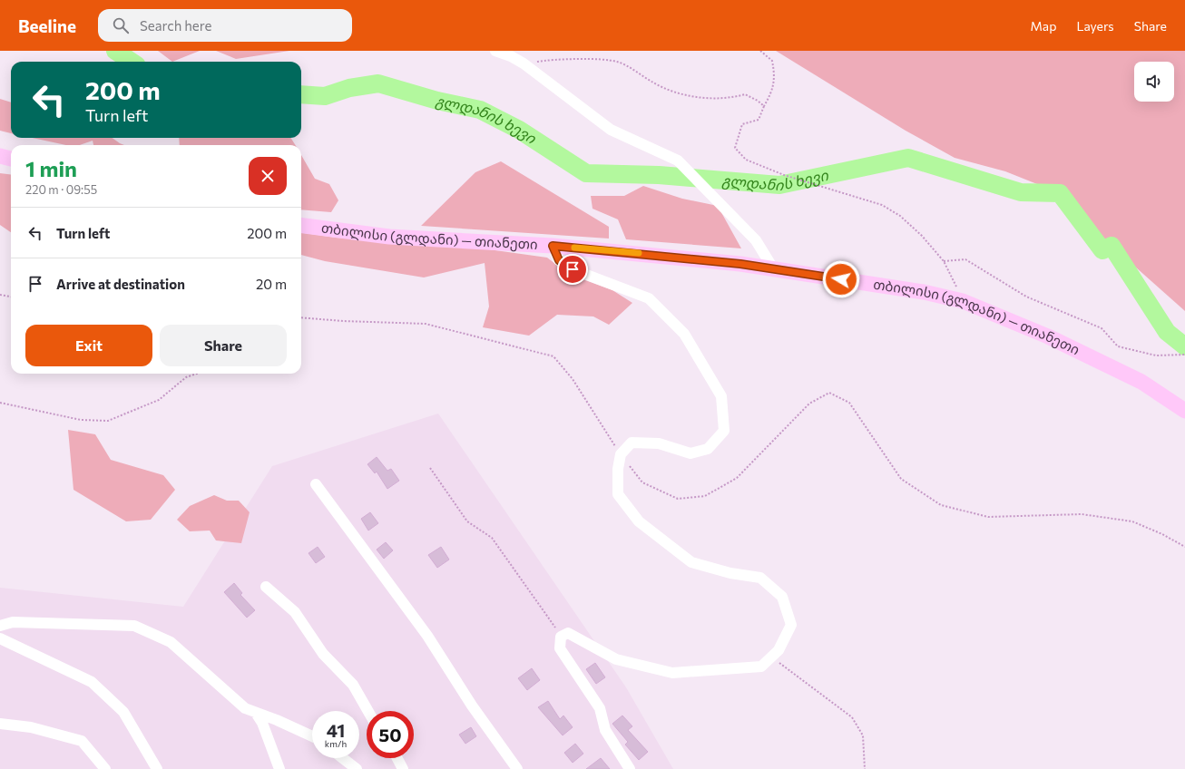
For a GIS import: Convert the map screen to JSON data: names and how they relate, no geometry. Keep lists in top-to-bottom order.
{
  "streets": {
    "main road": ["თბილისი (გლდანი) — თიანეთი"]
  },
  "water": ["გლდანის ხევი"],
  "page": {
    "header": "Beeline",
    "search": "Search here",
    "nav": ["Map", "Layers", "Share"],
    "turn": ["200 m", "Turn left"],
    "heading": ["1 min", "220 m · 09:55"],
    "list": [
      {
        "name": "Turn left",
        "value": "200 m"
      },
      {
        "name": "Arrive at destination",
        "value": "20 m"
      }
    ],
    "buttons": ["Exit", "Share"],
    "speed": "41 km/h",
    "limit": "50"
  }
}
